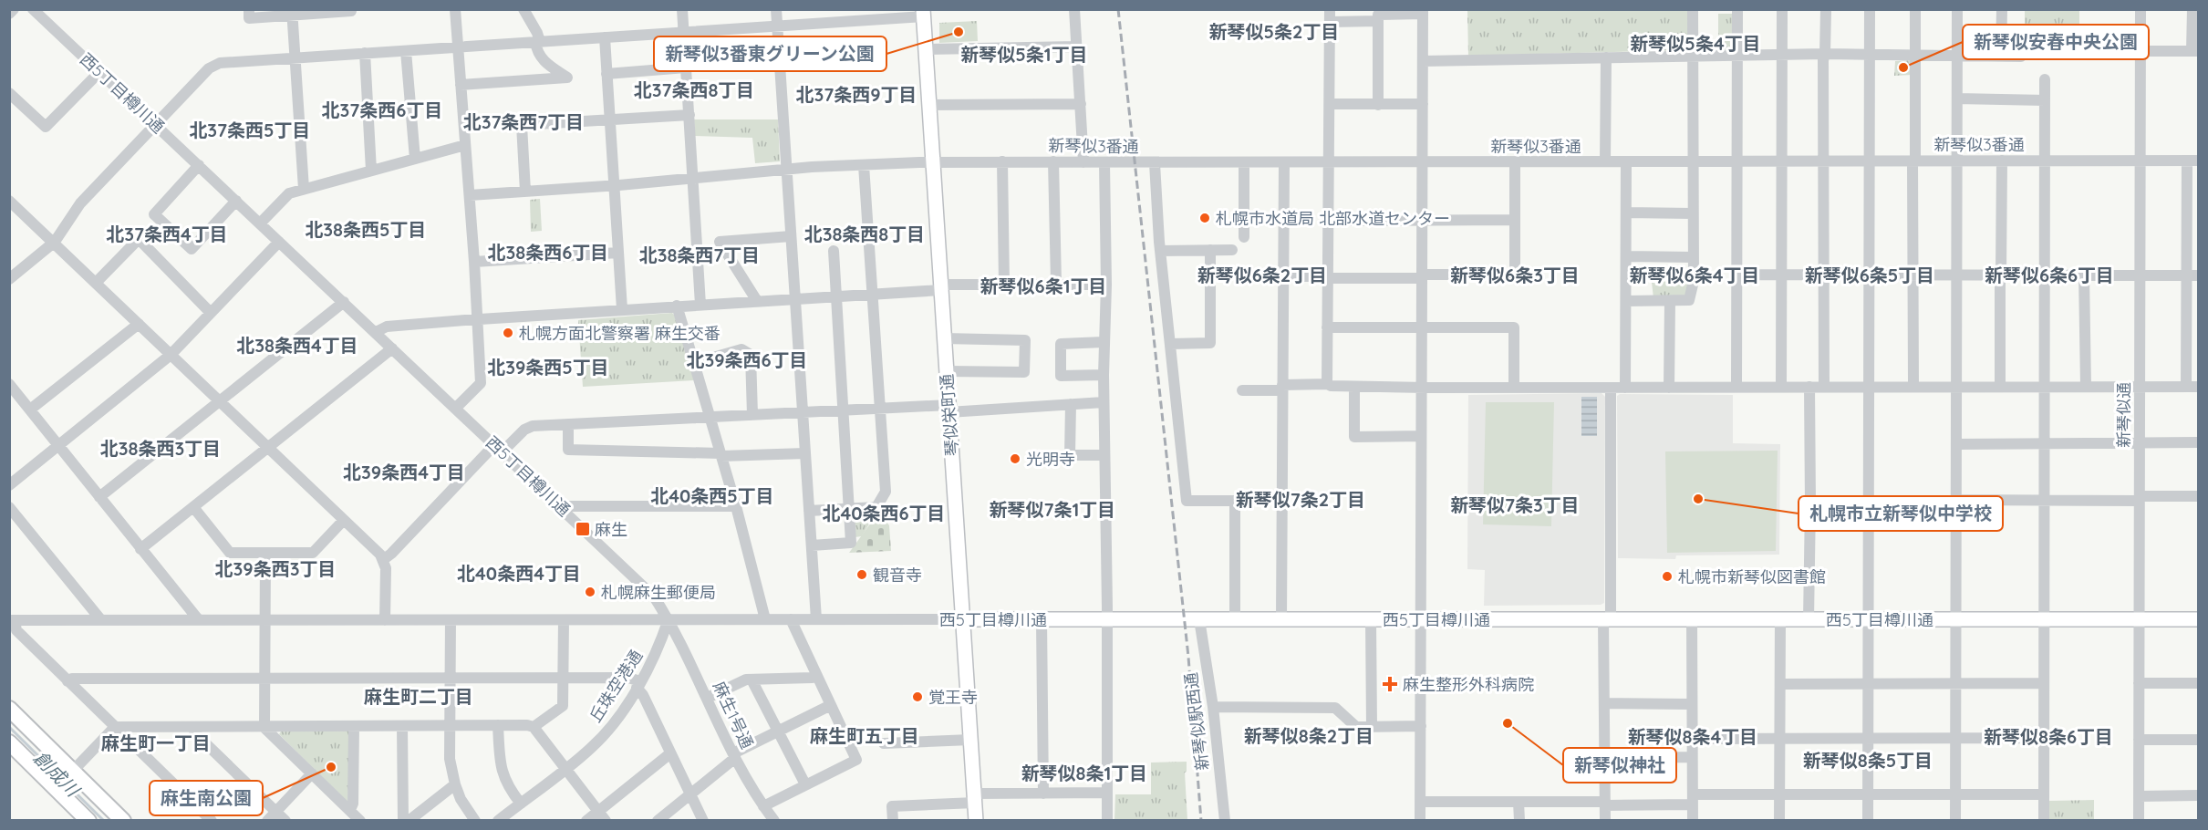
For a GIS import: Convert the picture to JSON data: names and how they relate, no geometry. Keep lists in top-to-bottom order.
{
  "streets": {
    "main road": ["西5丁目樽川通", "琴似栄町通"],
    "street": [
      "新琴似3番通",
      "新琴似通",
      "丘珠空港通",
      "麻生1号通",
      "新琴似駅西通"
    ]
  },
  "crossings": [
    ["西5丁目樽川通", "琴似栄町通"],
    ["西5丁目樽川通", "新琴似通"],
    ["西5丁目樽川通", "丘珠空港通"],
    ["西5丁目樽川通", "麻生1号通"],
    ["西5丁目樽川通", "新琴似駅西通"],
    ["新琴似3番通", "琴似栄町通"],
    ["新琴似3番通", "新琴似通"],
    ["丘珠空港通", "麻生1号通"]
  ],
  "districts": [
    "新琴似5条2丁目",
    "新琴似5条4丁目",
    "新琴似5条1丁目",
    "北37条西8丁目",
    "北37条西9丁目",
    "北37条西6丁目",
    "北37条西7丁目",
    "北37条西5丁目",
    "北38条西5丁目",
    "北37条西4丁目",
    "北38条西8丁目",
    "北38条西6丁目",
    "北38条西7丁目",
    "新琴似6条2丁目",
    "新琴似6条3丁目",
    "新琴似6条4丁目",
    "新琴似6条5丁目",
    "新琴似6条6丁目",
    "新琴似6条1丁目",
    "北38条西4丁目",
    "北39条西6丁目",
    "北39条西5丁目",
    "北38条西3丁目",
    "北39条西4丁目",
    "北40条西5丁目",
    "新琴似7条2丁目",
    "新琴似7条3丁目",
    "新琴似7条1丁目",
    "北40条西6丁目",
    "北39条西3丁目",
    "北40条西4丁目",
    "麻生町二丁目",
    "麻生町五丁目",
    "新琴似8条2丁目",
    "新琴似8条4丁目",
    "新琴似8条6丁目",
    "麻生町一丁目",
    "新琴似8条5丁目",
    "新琴似8条1丁目"
  ],
  "water": ["創成川"],
  "places": {
    "other": [
      "新琴似3番東グリーン公園",
      "新琴似安春中央公園",
      "札幌市水道局 北部水道センター",
      "札幌方面北警察署 麻生交番",
      "光明寺",
      "札幌市立新琴似中学校",
      "観音寺",
      "札幌市新琴似図書館",
      "札幌麻生郵便局",
      "覚王寺",
      "新琴似神社",
      "麻生南公園"
    ],
    "transit": ["麻生"],
    "health": ["麻生整形外科病院"]
  }
}
